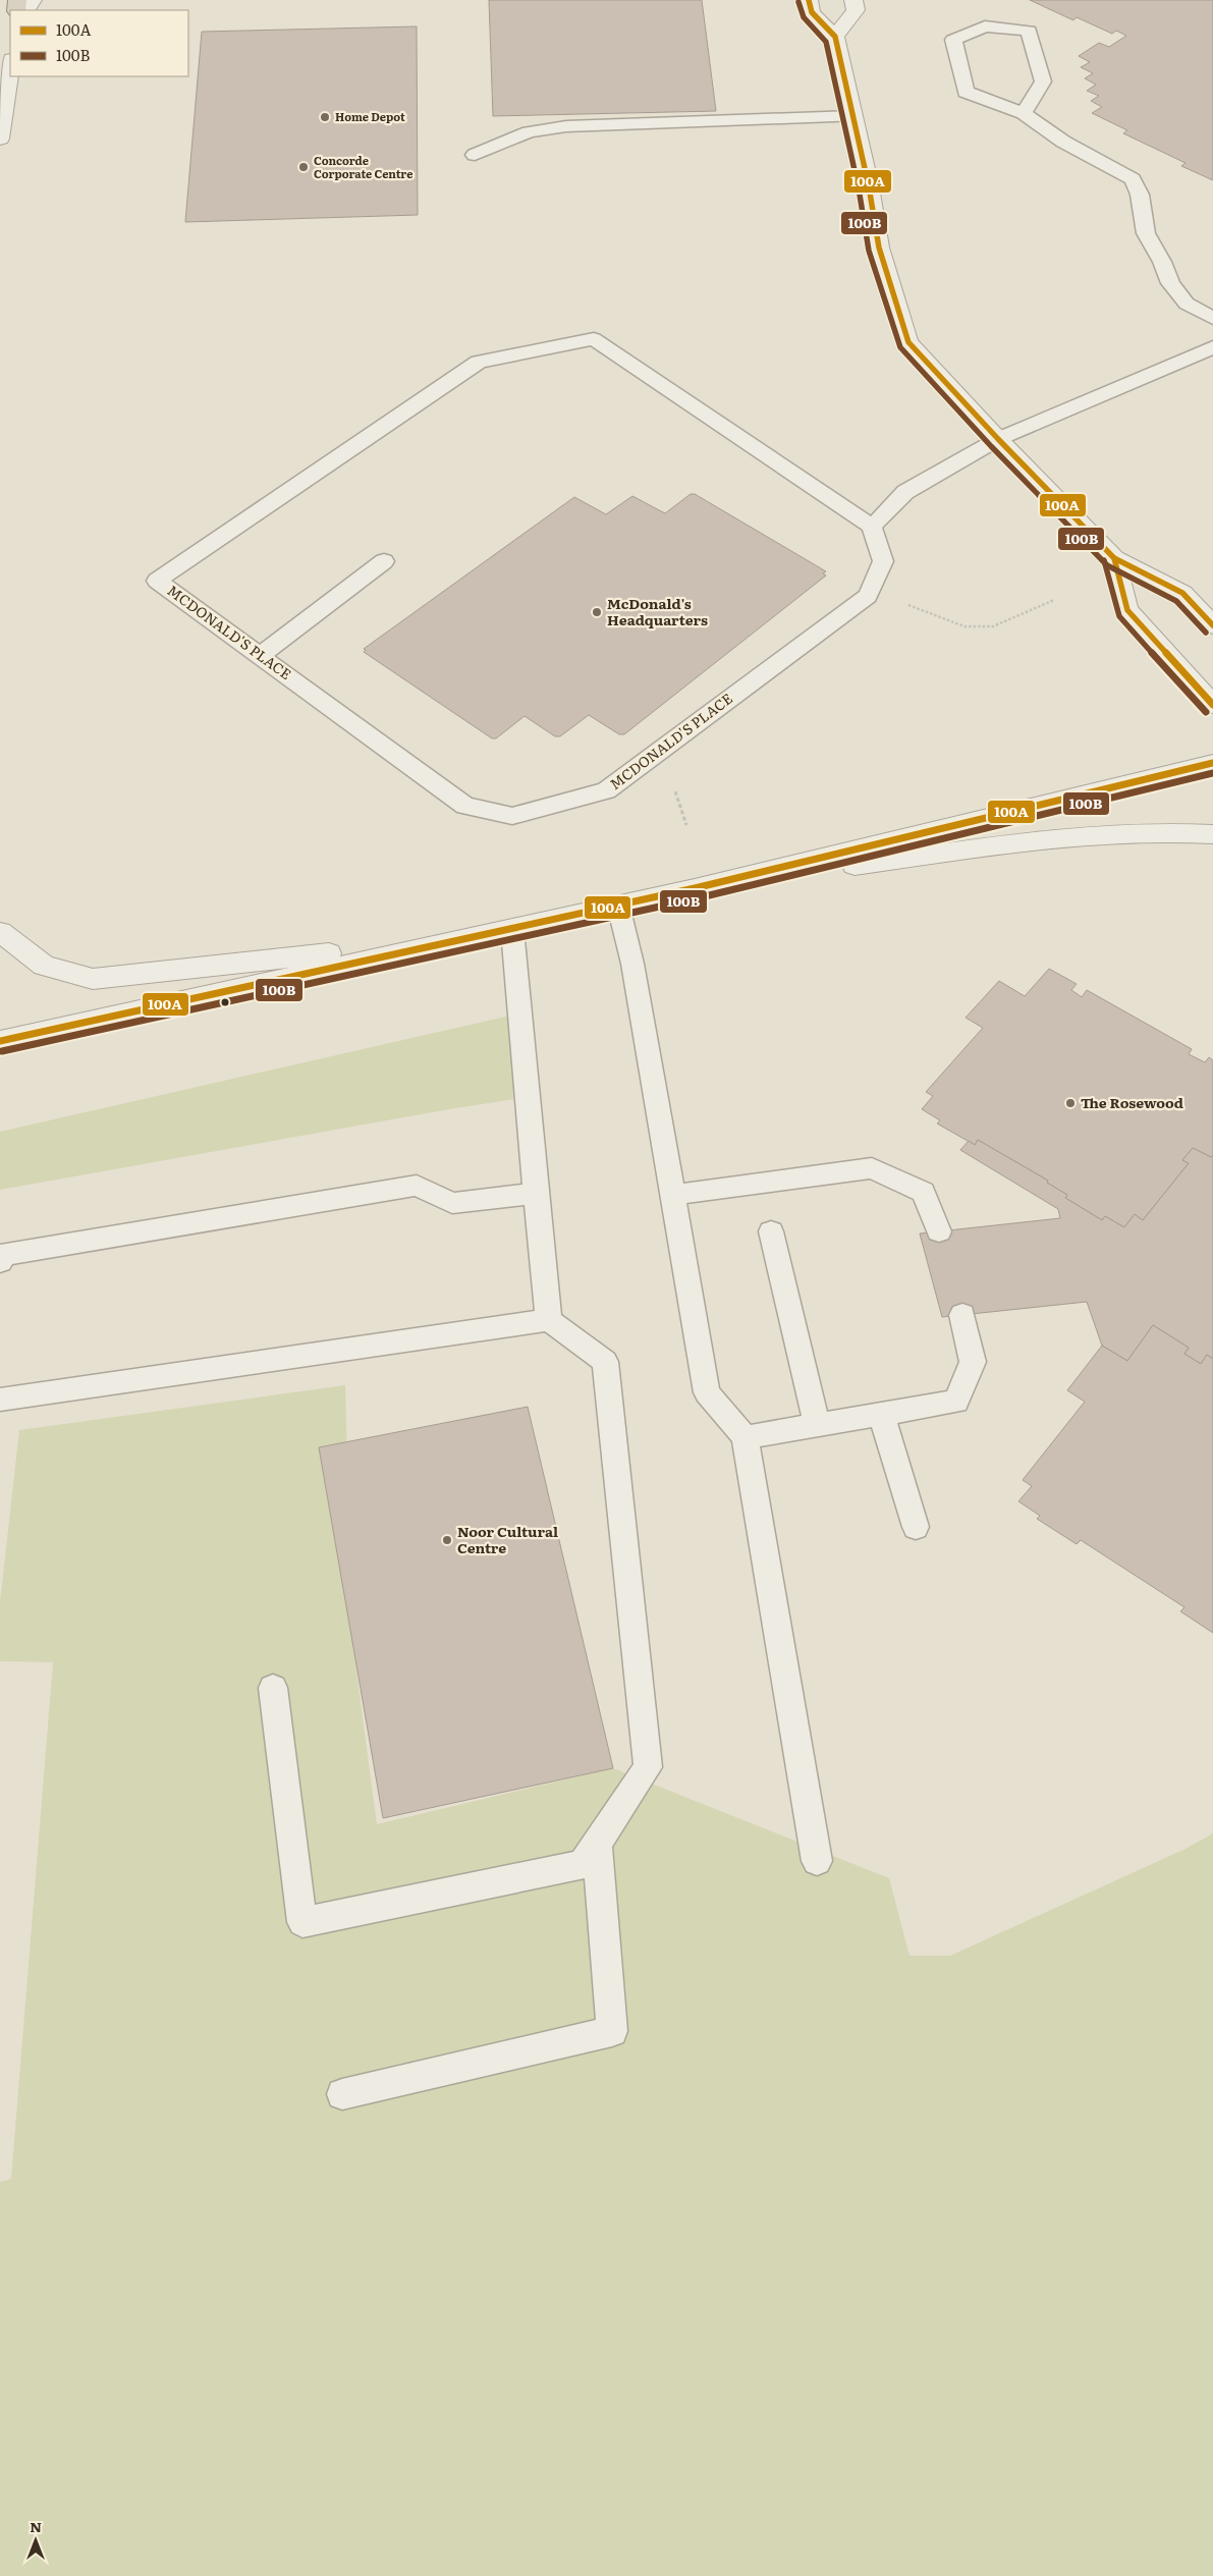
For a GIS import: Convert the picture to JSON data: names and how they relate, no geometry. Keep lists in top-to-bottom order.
{
  "streets": {
    "lane": ["MCDONALD'S PLACE"]
  },
  "places": [
    "Home Depot",
    "Concorde Corporate Centre",
    "McDonald's Headquarters",
    "The Rosewood",
    "Noor Cultural Centre"
  ],
  "lines": ["transit line 100A", "transit line 100B"],
  "legend": ["100A", "100B"],
  "north": "top"
}
